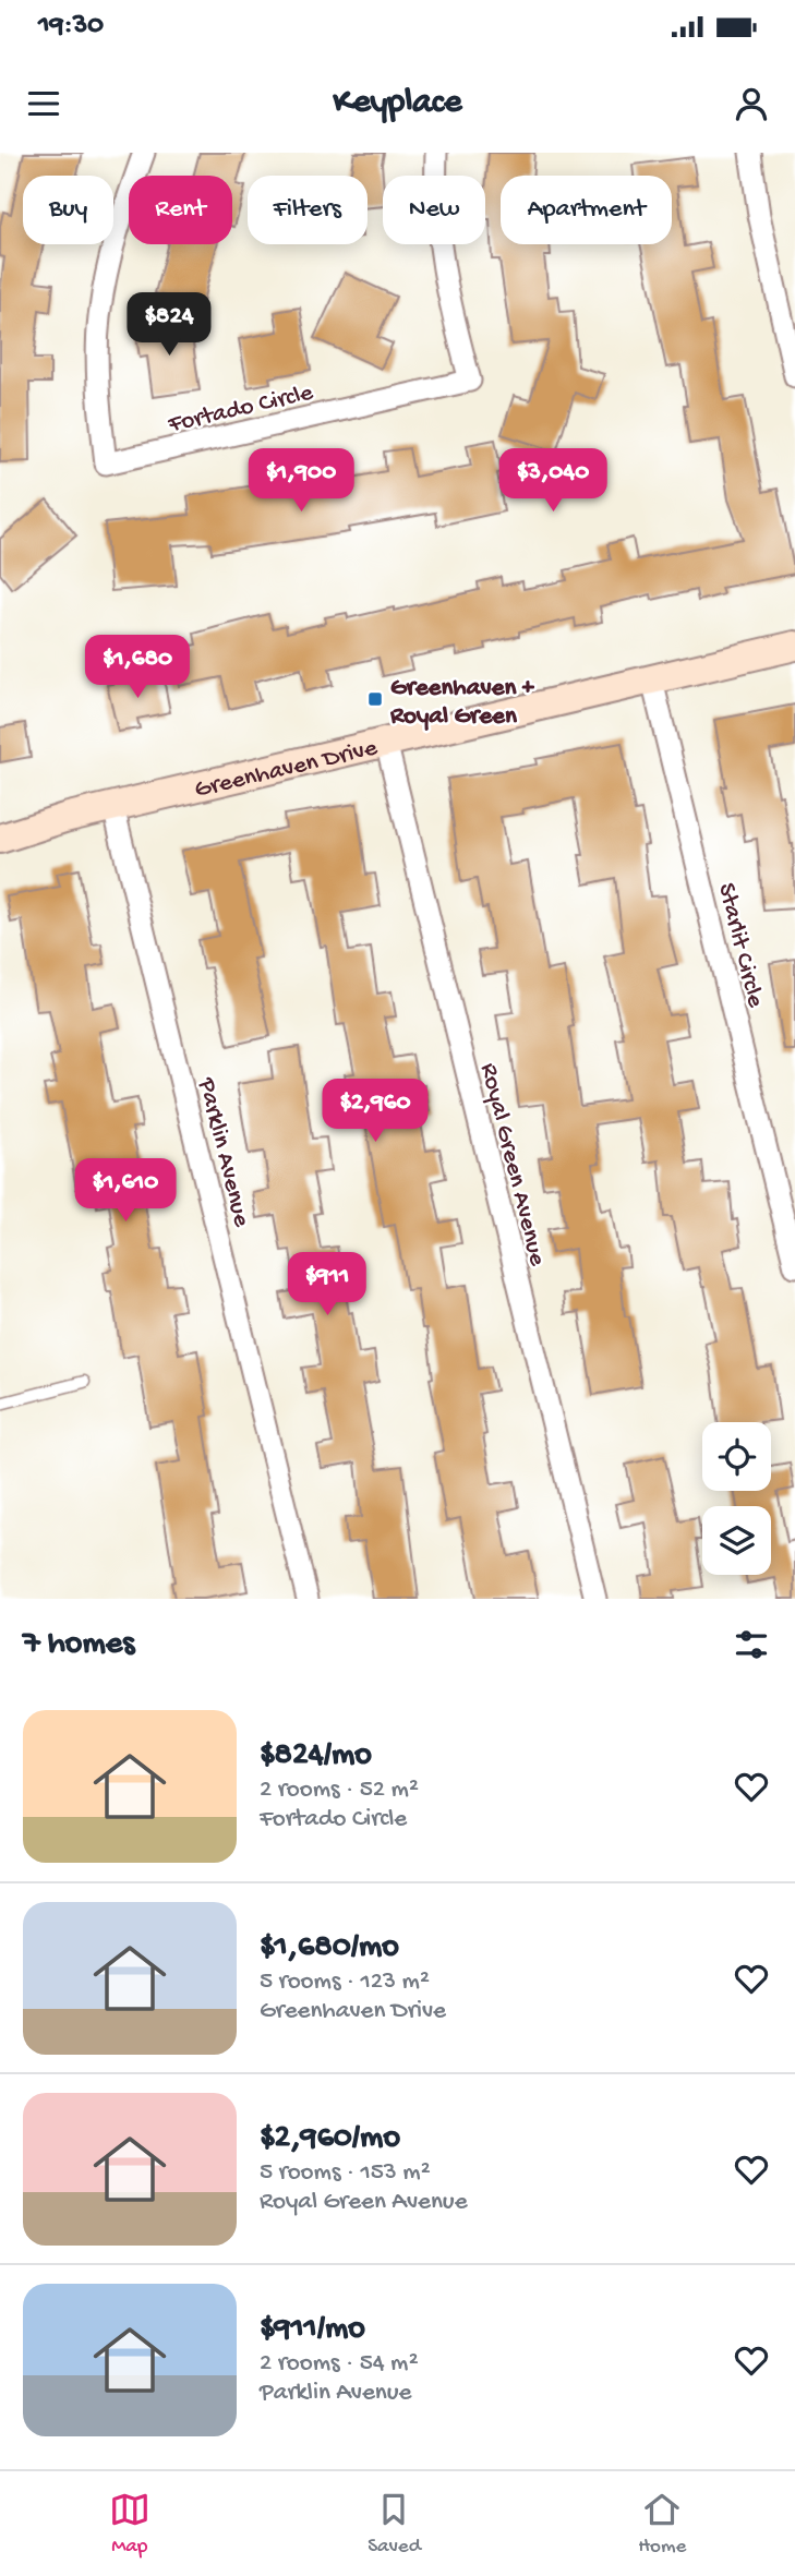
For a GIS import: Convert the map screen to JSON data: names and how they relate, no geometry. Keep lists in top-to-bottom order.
{
  "streets": {
    "street": [
      "Fortado Circle",
      "Greenhaven Drive",
      "Starlit Circle",
      "Parklin Avenue",
      "Royal Green Avenue"
    ]
  },
  "crossings": [
    ["Greenhaven Drive", "Starlit Circle"],
    ["Greenhaven Drive", "Parklin Avenue"],
    ["Greenhaven Drive", "Royal Green Avenue"]
  ],
  "places": {
    "transit": ["Greenhaven + Royal Green"]
  },
  "page": {
    "status": "19:30",
    "header": "Keyplace",
    "chip": [
      "Buy",
      "Rent",
      "Filters",
      "New",
      "Apartment"
    ],
    "price": [
      "$824",
      "$1,900",
      "$3,040",
      "$1,680",
      "$2,960",
      "$1,610",
      "$911"
    ],
    "heading": "7 homes",
    "list": [
      {
        "name": "$824/mo",
        "note": "2 rooms · 52 m² · Fortado Circle"
      },
      {
        "name": "$1,680/mo",
        "note": "5 rooms · 123 m² · Greenhaven Drive"
      },
      {
        "name": "$2,960/mo",
        "note": "5 rooms · 153 m² · Royal Green Avenue"
      },
      {
        "name": "$911/mo",
        "note": "2 rooms · 54 m² · Parklin Avenue"
      }
    ],
    "tabs": ["Map", "Saved", "Home"]
  }
}
